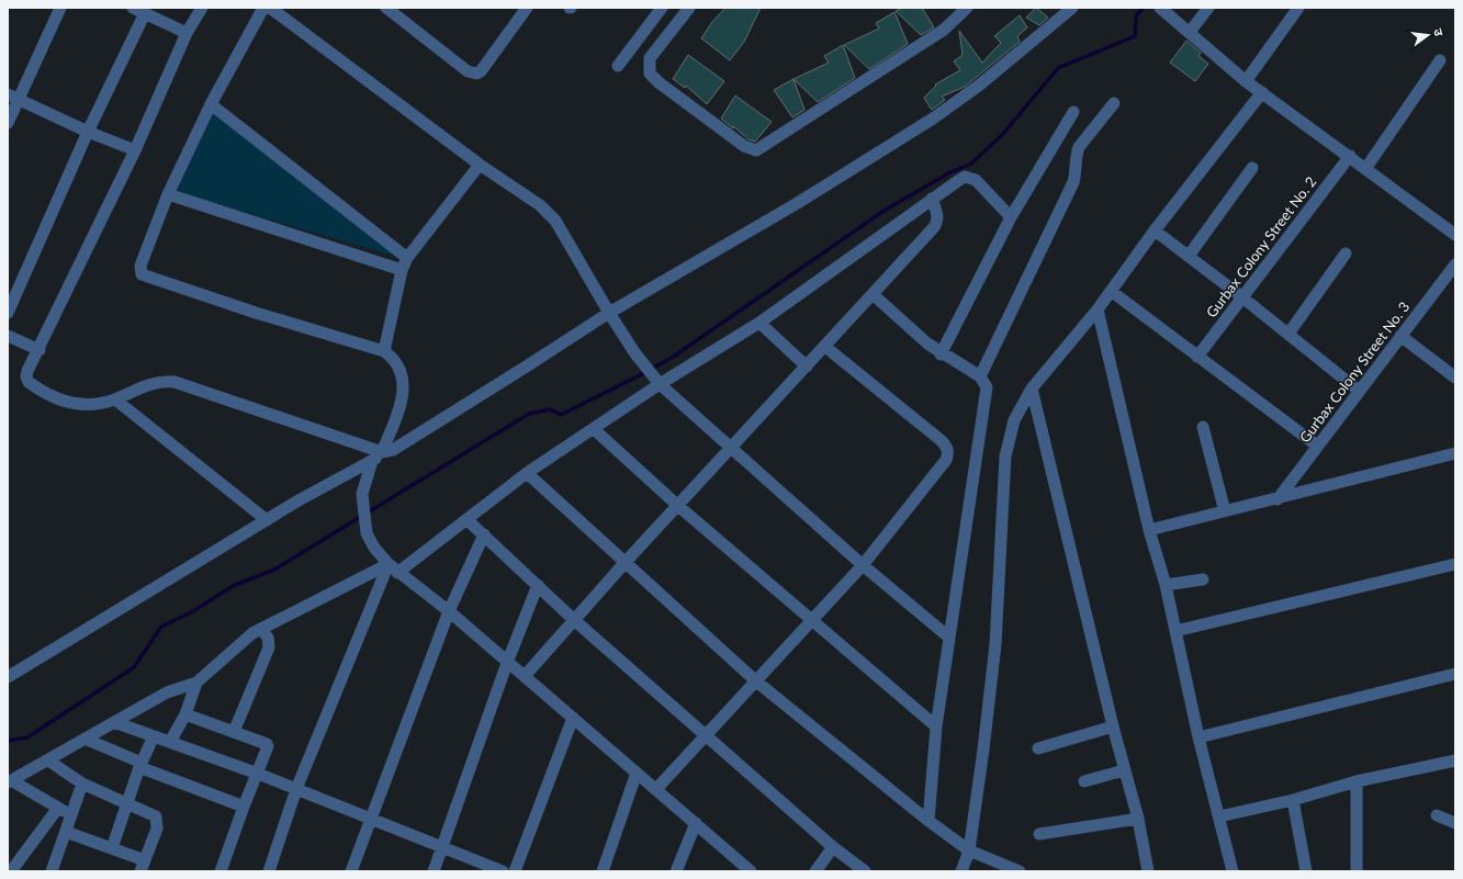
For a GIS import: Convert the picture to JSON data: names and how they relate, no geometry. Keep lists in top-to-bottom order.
{
  "streets": {
    "street": ["Gurbax Colony Street No. 2", "Gurbax Colony Street No. 3"]
  },
  "north": "right"
}
